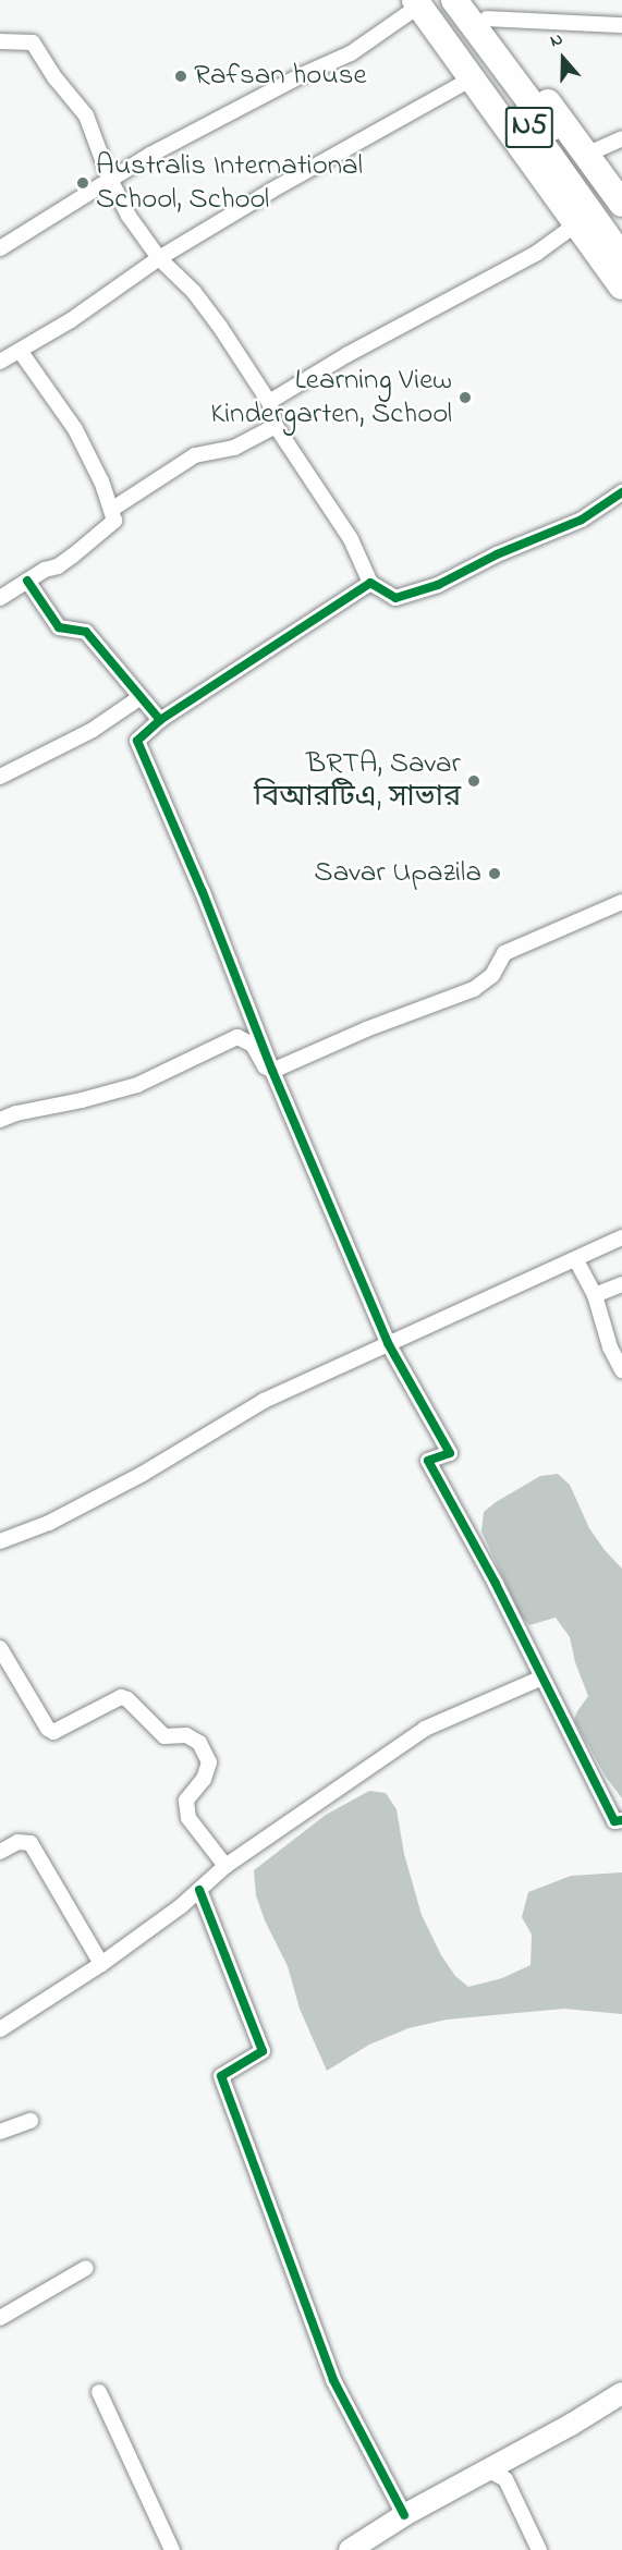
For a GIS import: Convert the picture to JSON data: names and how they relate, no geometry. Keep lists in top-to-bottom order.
{
  "streets": {
    "highway": ["N5"]
  },
  "places": [
    "Rafsan house",
    "Australis International School, School",
    "Learning View Kindergarten, School",
    "BRTA, Savar বিআরটিএ, সাভার",
    "Savar Upazila"
  ],
  "north": "top"
}
